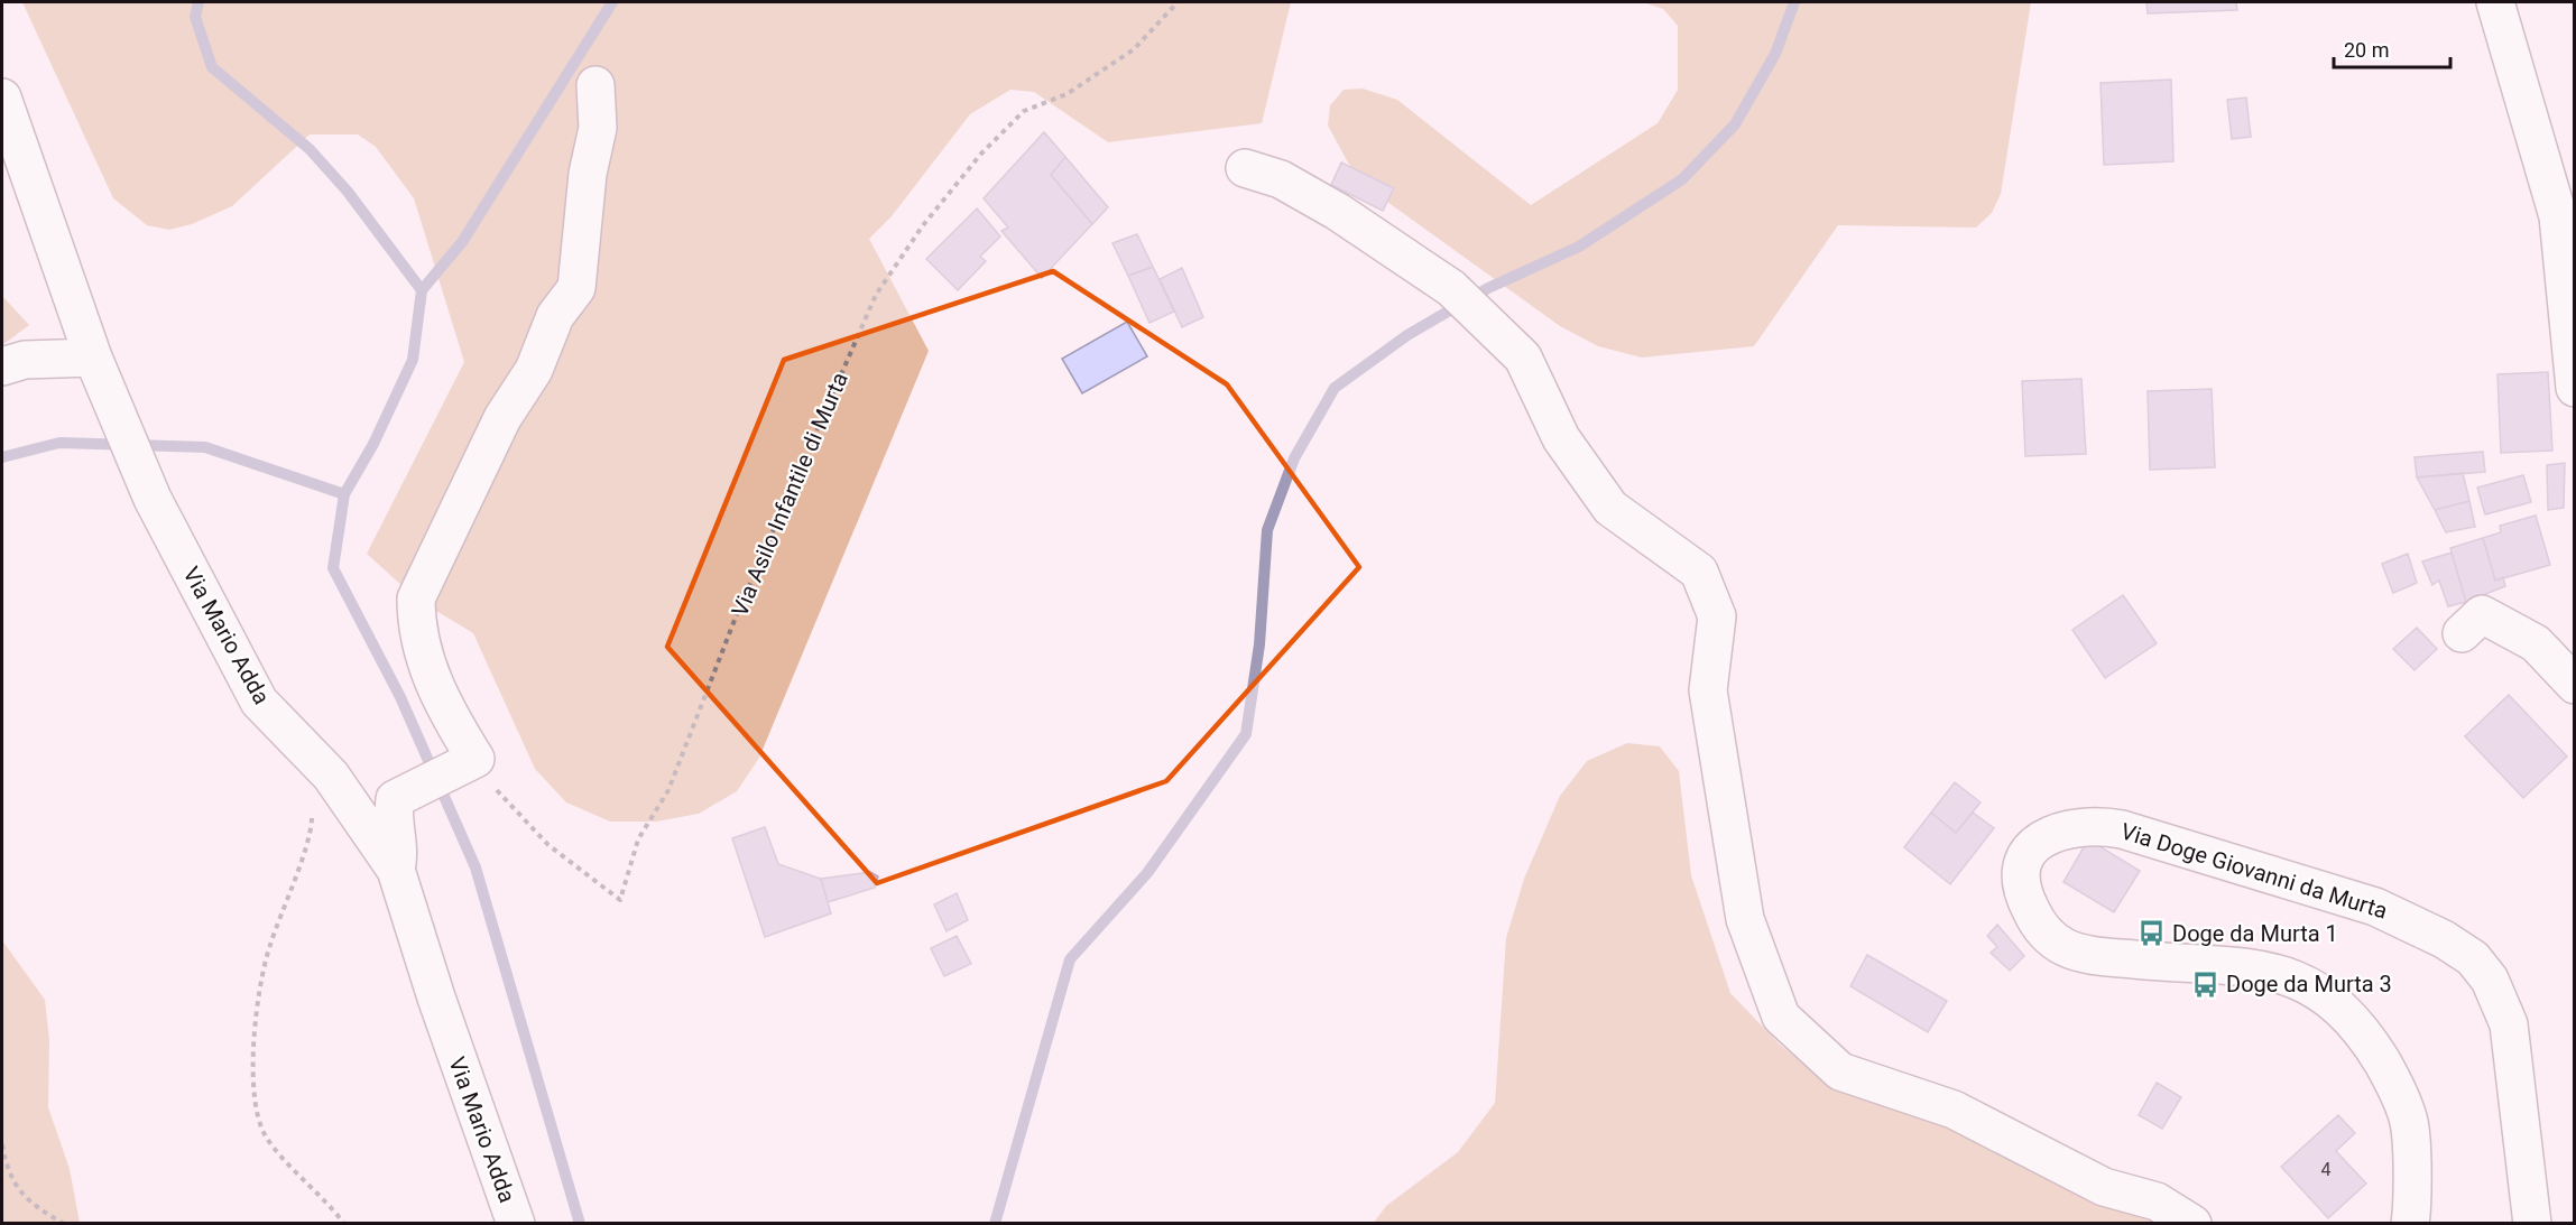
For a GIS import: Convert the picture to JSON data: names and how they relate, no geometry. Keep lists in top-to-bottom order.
{
  "streets": {
    "street": ["Via Mario Adda", "Via Doge Giovanni da Murta"],
    "path": ["Via Asilo Infantile di Murta"]
  },
  "places": {
    "bus stop": ["Doge da Murta 1", "Doge da Murta 3"]
  },
  "house_numbers": ["4"],
  "scale_bar": "20 m"
}
